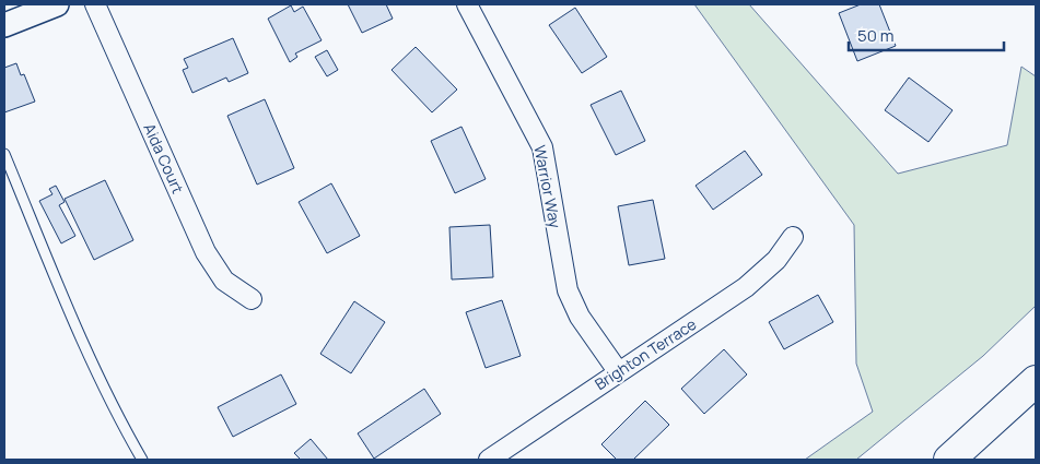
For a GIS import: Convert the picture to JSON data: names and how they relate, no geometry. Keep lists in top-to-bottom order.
{
  "streets": {
    "street": ["Aida Court", "Warrior Way", "Brighton Terrace"]
  },
  "crossings": [
    ["Warrior Way", "Brighton Terrace"]
  ],
  "scale_bar": "50 m"
}
